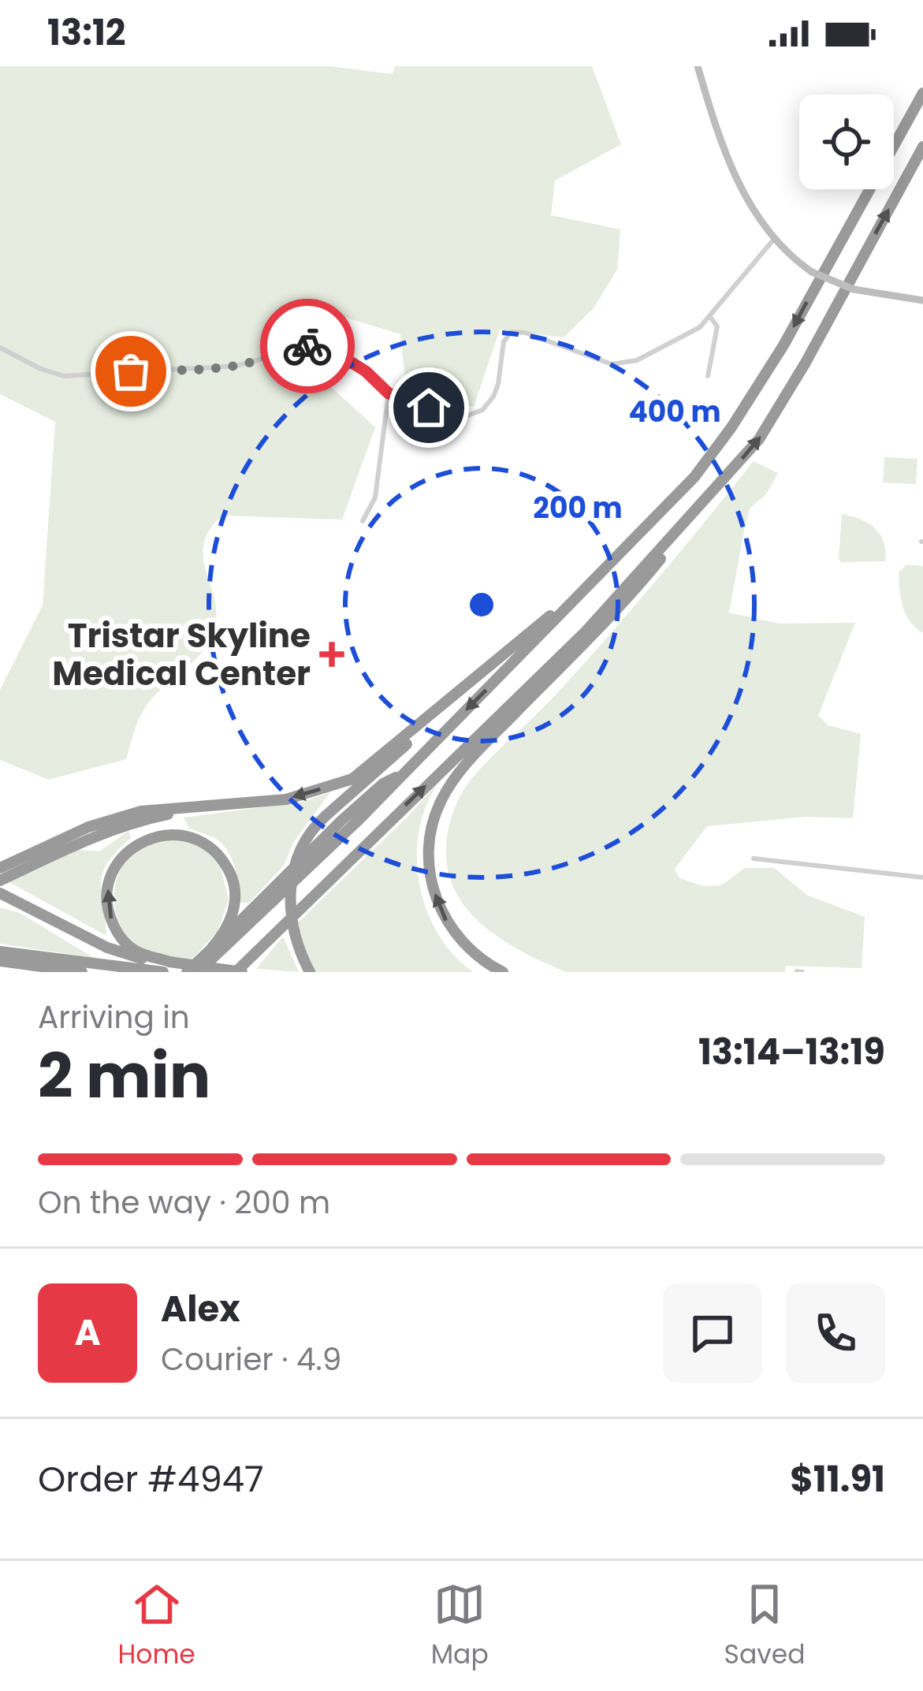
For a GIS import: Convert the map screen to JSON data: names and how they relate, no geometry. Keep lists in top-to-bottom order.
{
  "places": {
    "health": ["Tristar Skyline Medical Center"]
  },
  "page": {
    "status": "13:12",
    "heading": ["2 min", "Arriving in", "13:14–13:19"],
    "panel": [
      "Alex",
      "Courier · 4.9",
      "Order #4947",
      "$11.91"
    ],
    "bar": "On the way · 200 m",
    "round": "A",
    "tabs": ["Home", "Map", "Saved"]
  },
  "rings": ["400 m", "200 m"]
}
